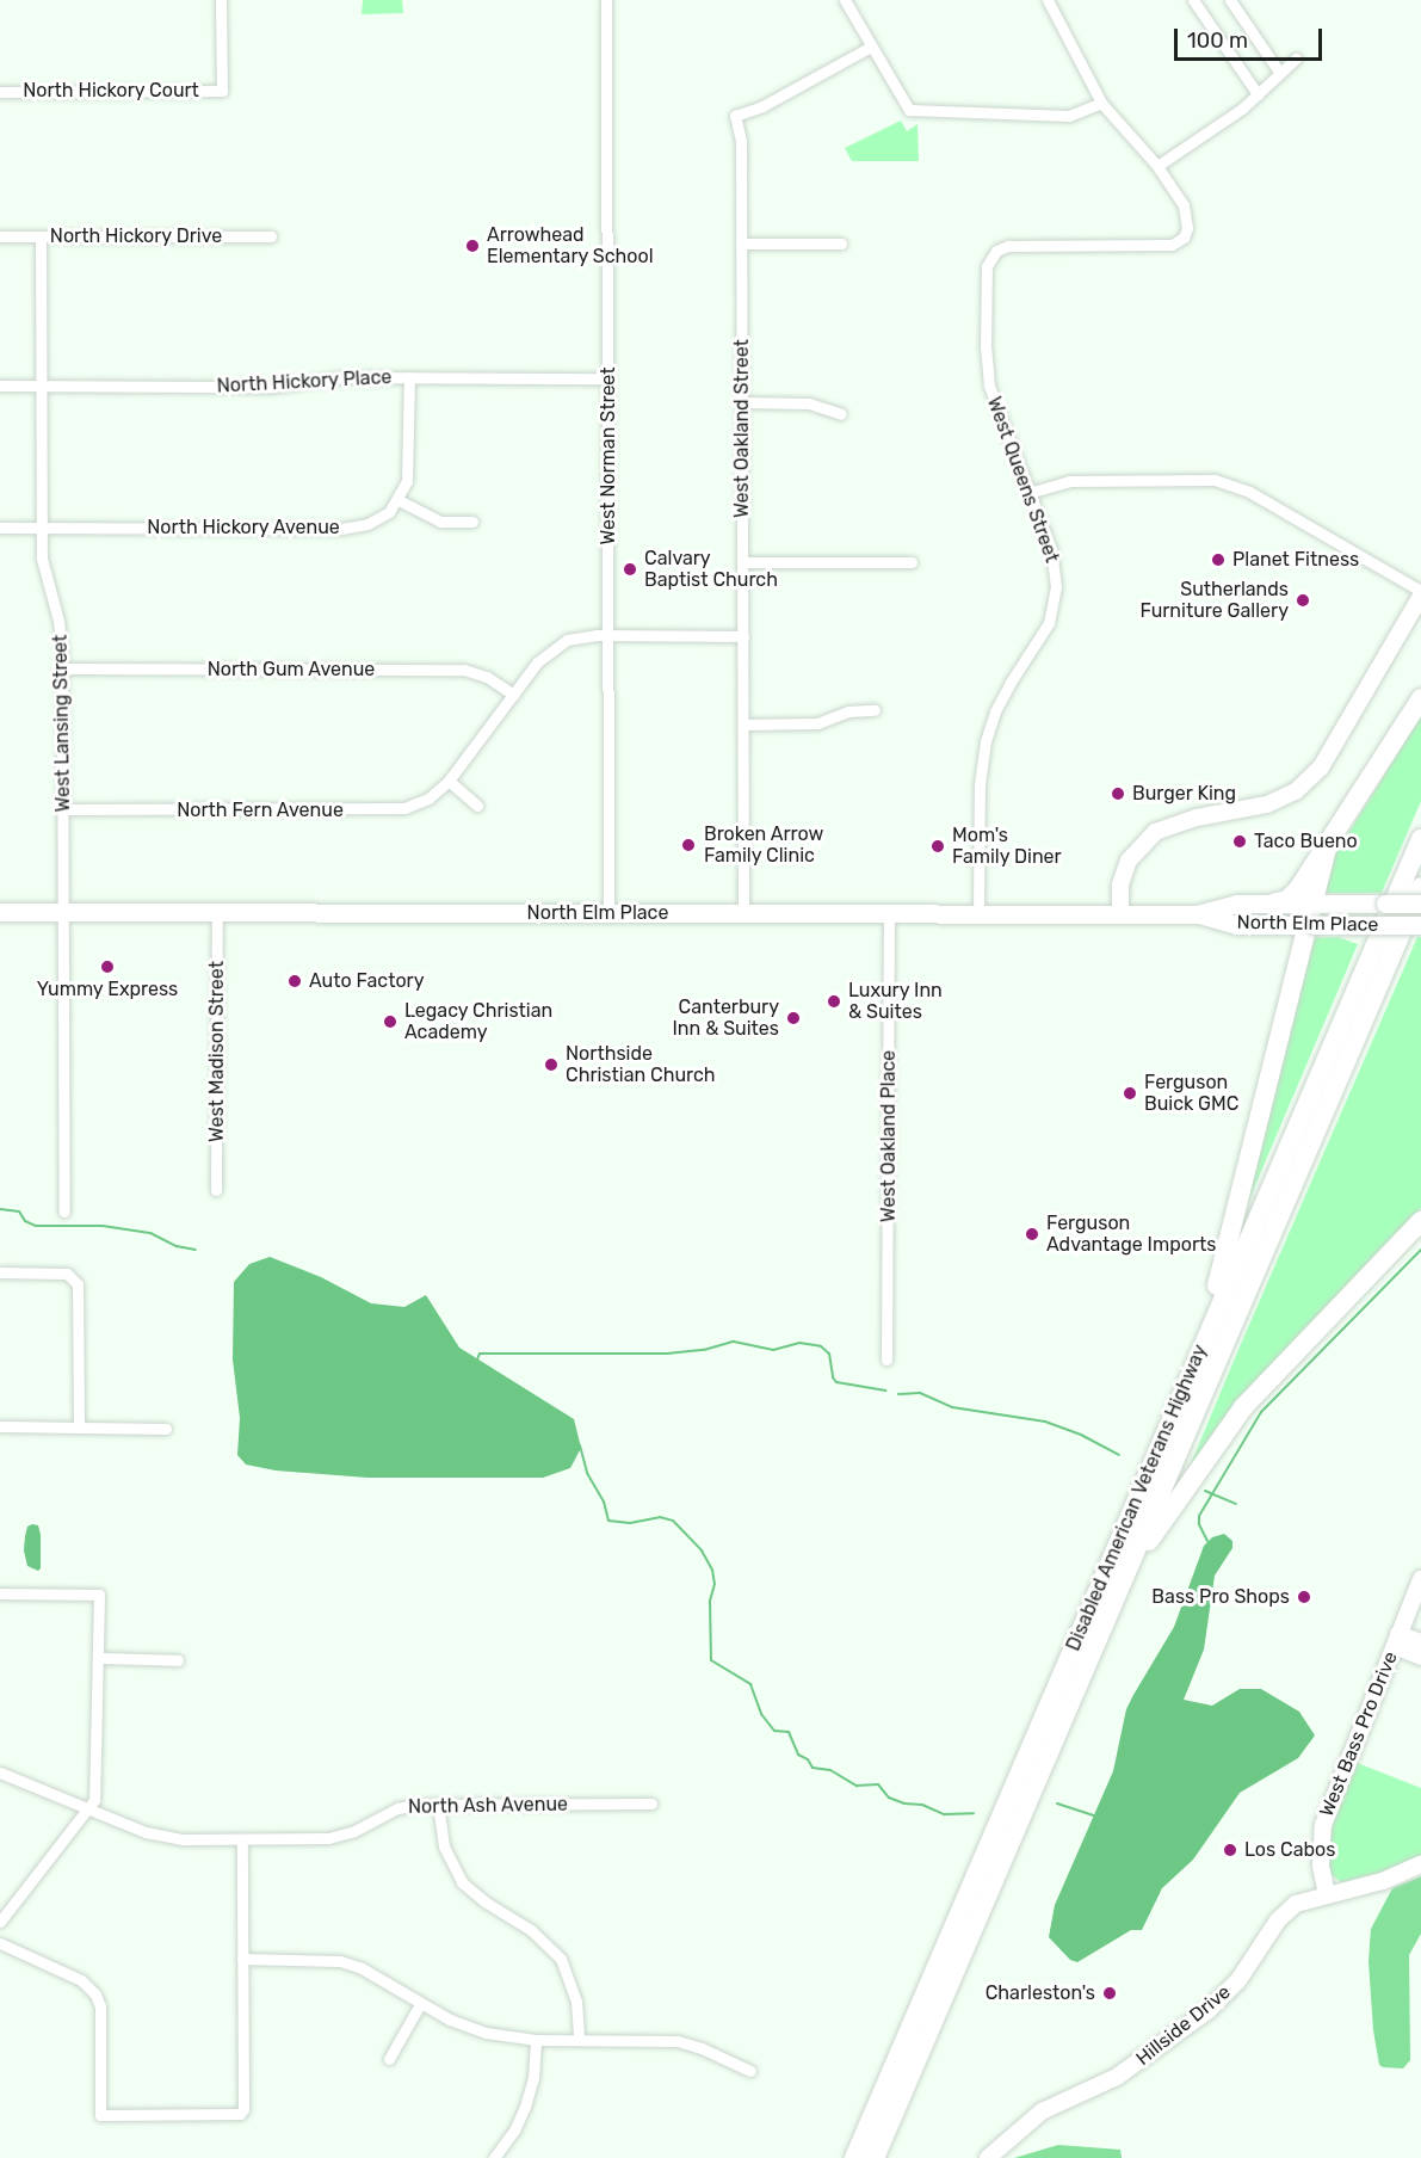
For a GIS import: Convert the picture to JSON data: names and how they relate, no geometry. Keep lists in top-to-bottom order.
{
  "streets": {
    "highway": ["Disabled American Veterans Highway"],
    "main road": ["North Elm Place"],
    "street": [
      "North Hickory Court",
      "North Hickory Drive",
      "North Hickory Place",
      "West Oakland Street",
      "West Norman Street",
      "West Queens Street",
      "North Hickory Avenue",
      "North Gum Avenue",
      "West Lansing Street",
      "North Fern Avenue",
      "West Madison Street",
      "West Oakland Place",
      "West Bass Pro Drive",
      "North Ash Avenue",
      "Hillside Drive"
    ]
  },
  "crossings": [
    ["North Hickory Drive", "West Lansing Street"],
    ["North Hickory Place", "West Norman Street"],
    ["North Hickory Place", "West Lansing Street"],
    ["West Oakland Street", "North Fern Avenue"],
    ["West Oakland Street", "North Elm Place"],
    ["West Norman Street", "North Fern Avenue"],
    ["West Norman Street", "North Elm Place"],
    ["West Queens Street", "North Elm Place"],
    ["North Hickory Avenue", "West Lansing Street"],
    ["North Gum Avenue", "West Lansing Street"],
    ["North Gum Avenue", "North Fern Avenue"],
    ["West Lansing Street", "North Fern Avenue"],
    ["West Lansing Street", "North Elm Place"],
    ["North Elm Place", "West Madison Street"],
    ["North Elm Place", "West Oakland Place"],
    ["West Bass Pro Drive", "Hillside Drive"]
  ],
  "places": [
    "Arrowhead Elementary School",
    "Planet Fitness",
    "Calvary Baptist Church",
    "Sutherlands Furniture Gallery",
    "Burger King",
    "Taco Bueno",
    "Broken Arrow Family Clinic",
    "Mom's Family Diner",
    "Yummy Express",
    "Auto Factory",
    "Luxury Inn & Suites",
    "Canterbury Inn & Suites",
    "Legacy Christian Academy",
    "Northside Christian Church",
    "Ferguson Buick GMC",
    "Ferguson Advantage Imports",
    "Bass Pro Shops",
    "Los Cabos",
    "Charleston's"
  ],
  "scale_bar": "100 m"
}
